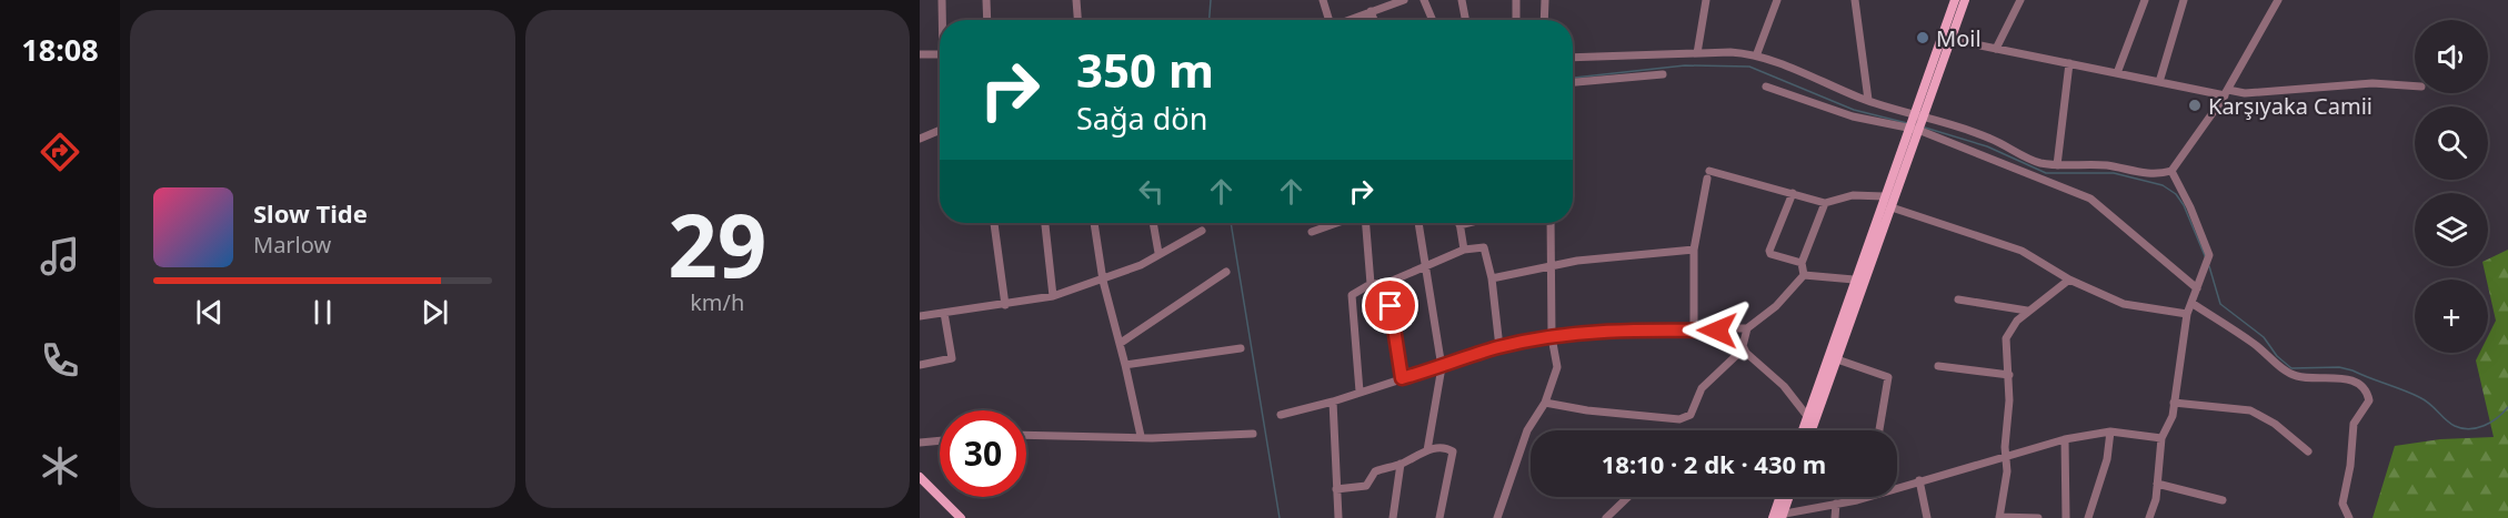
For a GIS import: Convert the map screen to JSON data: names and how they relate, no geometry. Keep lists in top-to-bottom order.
{
  "places": ["Moil", "Karşıyaka Camii"],
  "page": {
    "tabs": "18:08",
    "tile": ["29", "km/h"],
    "map_buttons": "+",
    "turn": ["350 m", "Sağa dön"],
    "song": ["Slow Tide", "Marlow"],
    "limit": "30",
    "trip": "18:10 · 2 dk · 430 m"
  }
}
